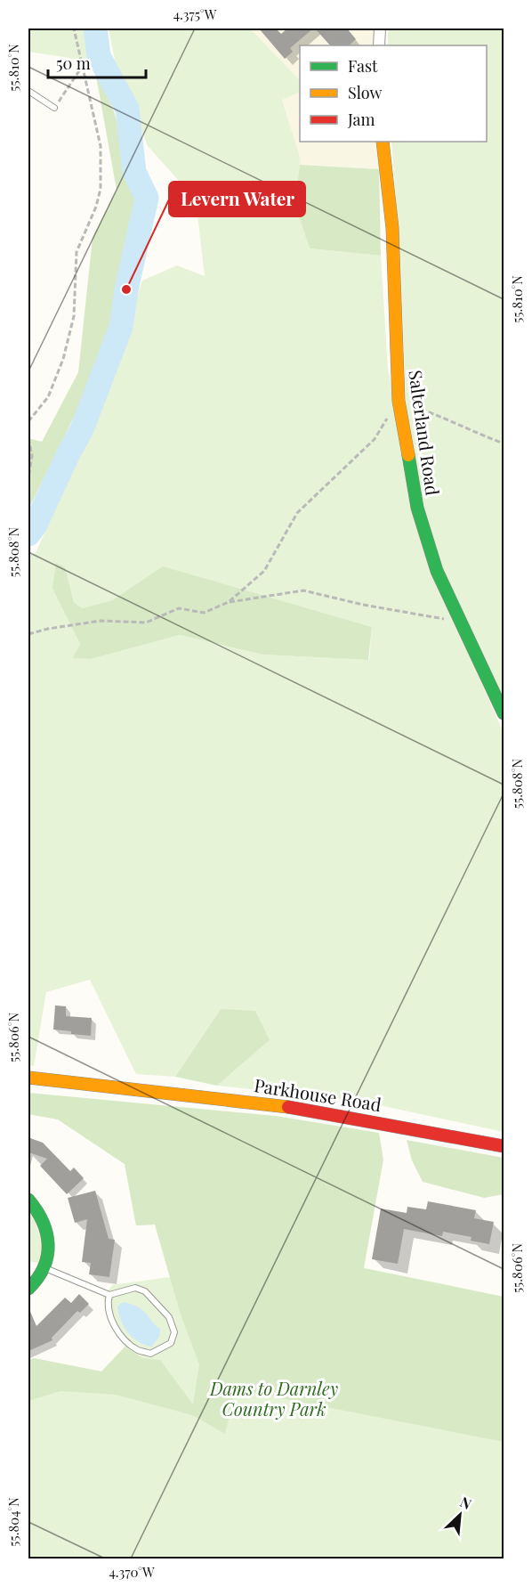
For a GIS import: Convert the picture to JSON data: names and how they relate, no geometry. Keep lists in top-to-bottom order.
{
  "streets": {
    "street": ["Salterland Road", "Parkhouse Road"]
  },
  "parks": ["Dams to Darnley Country Park"],
  "places": ["Levern Water"],
  "legend": ["Fast", "Slow", "Jam"],
  "scale_bar": "50 m",
  "north": "top right",
  "coordinates": [
    "4.375°W",
    "55.810°N",
    "55.808°N",
    "55.806°N",
    "55.804°N",
    "4.370°W"
  ]
}
